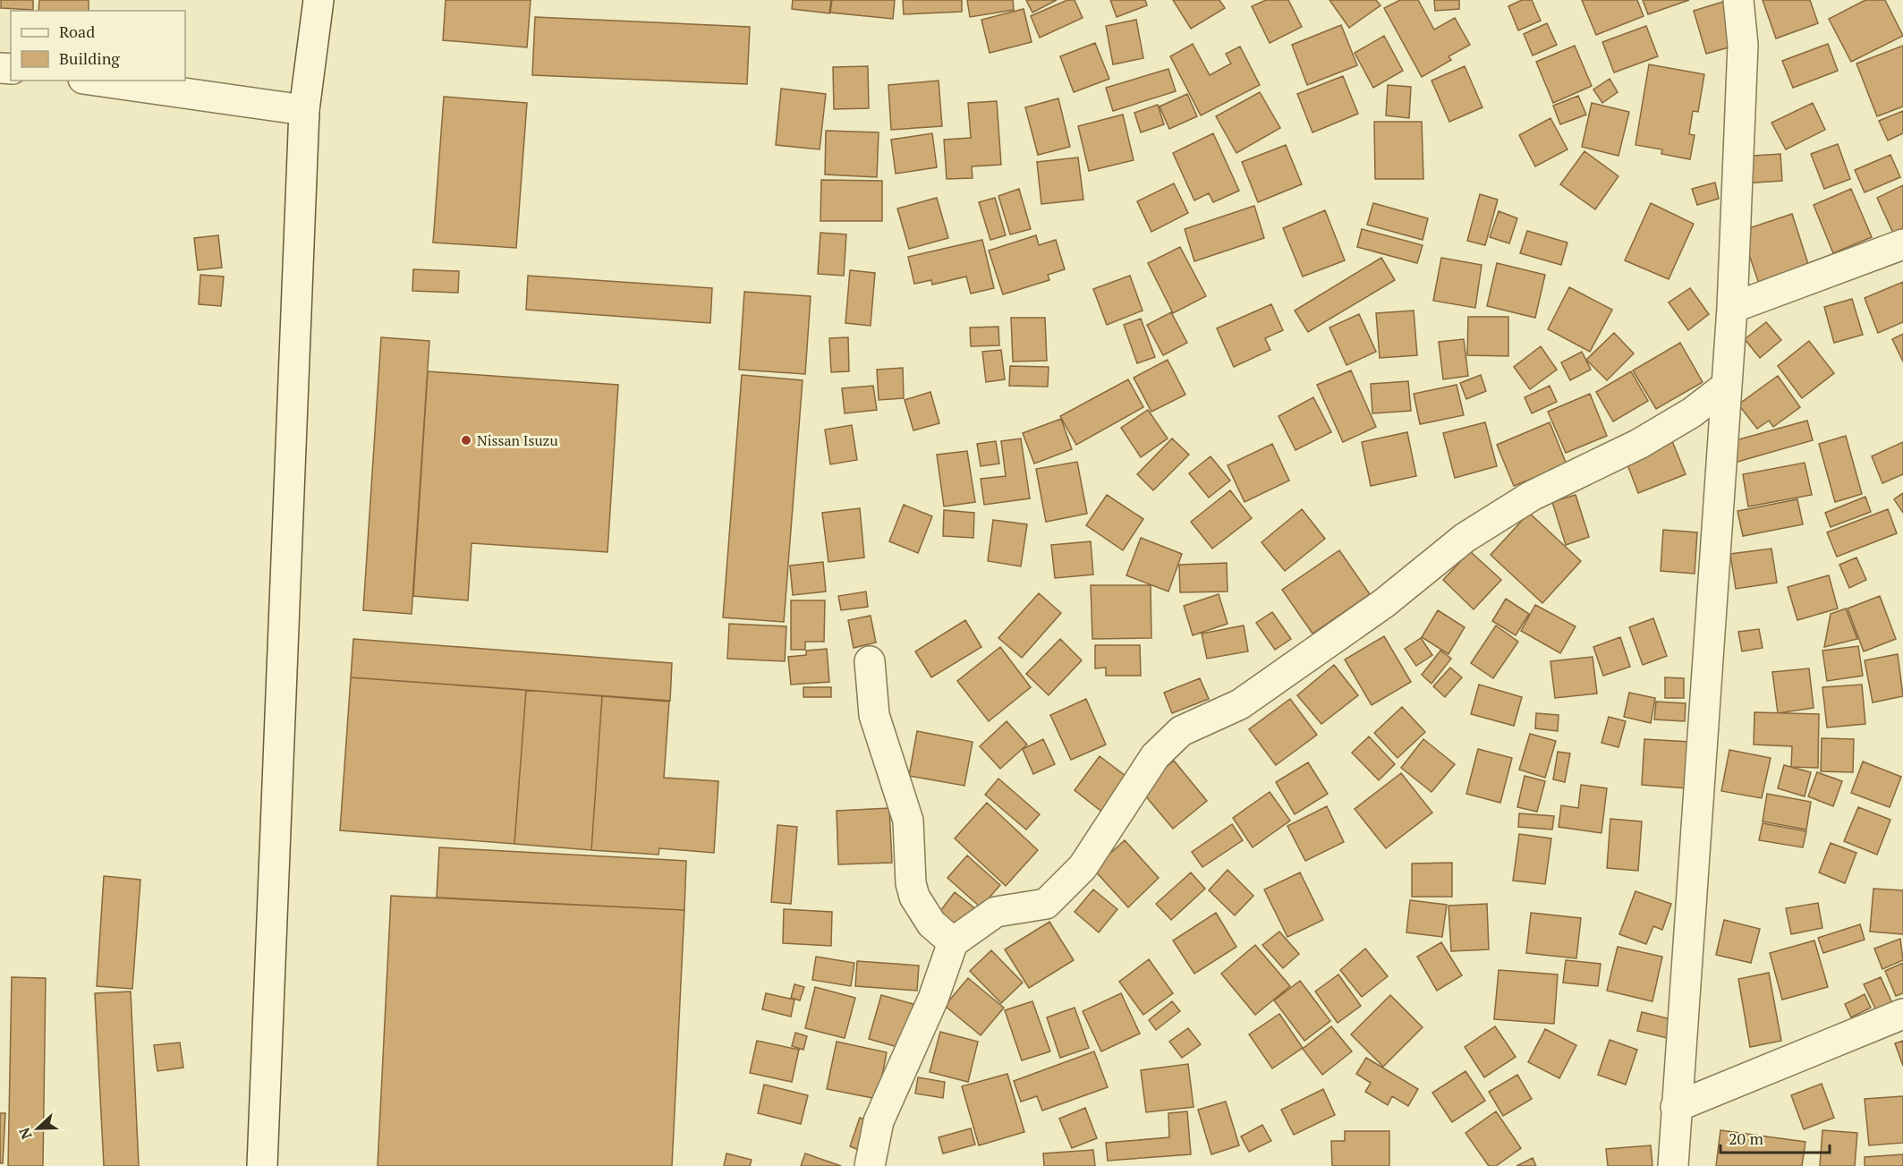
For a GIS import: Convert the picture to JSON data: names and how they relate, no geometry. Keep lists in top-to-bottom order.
{
  "places": ["Nissan Isuzu"],
  "legend": ["Road", "Building"],
  "scale_bar": "20 m",
  "north": "left"
}
